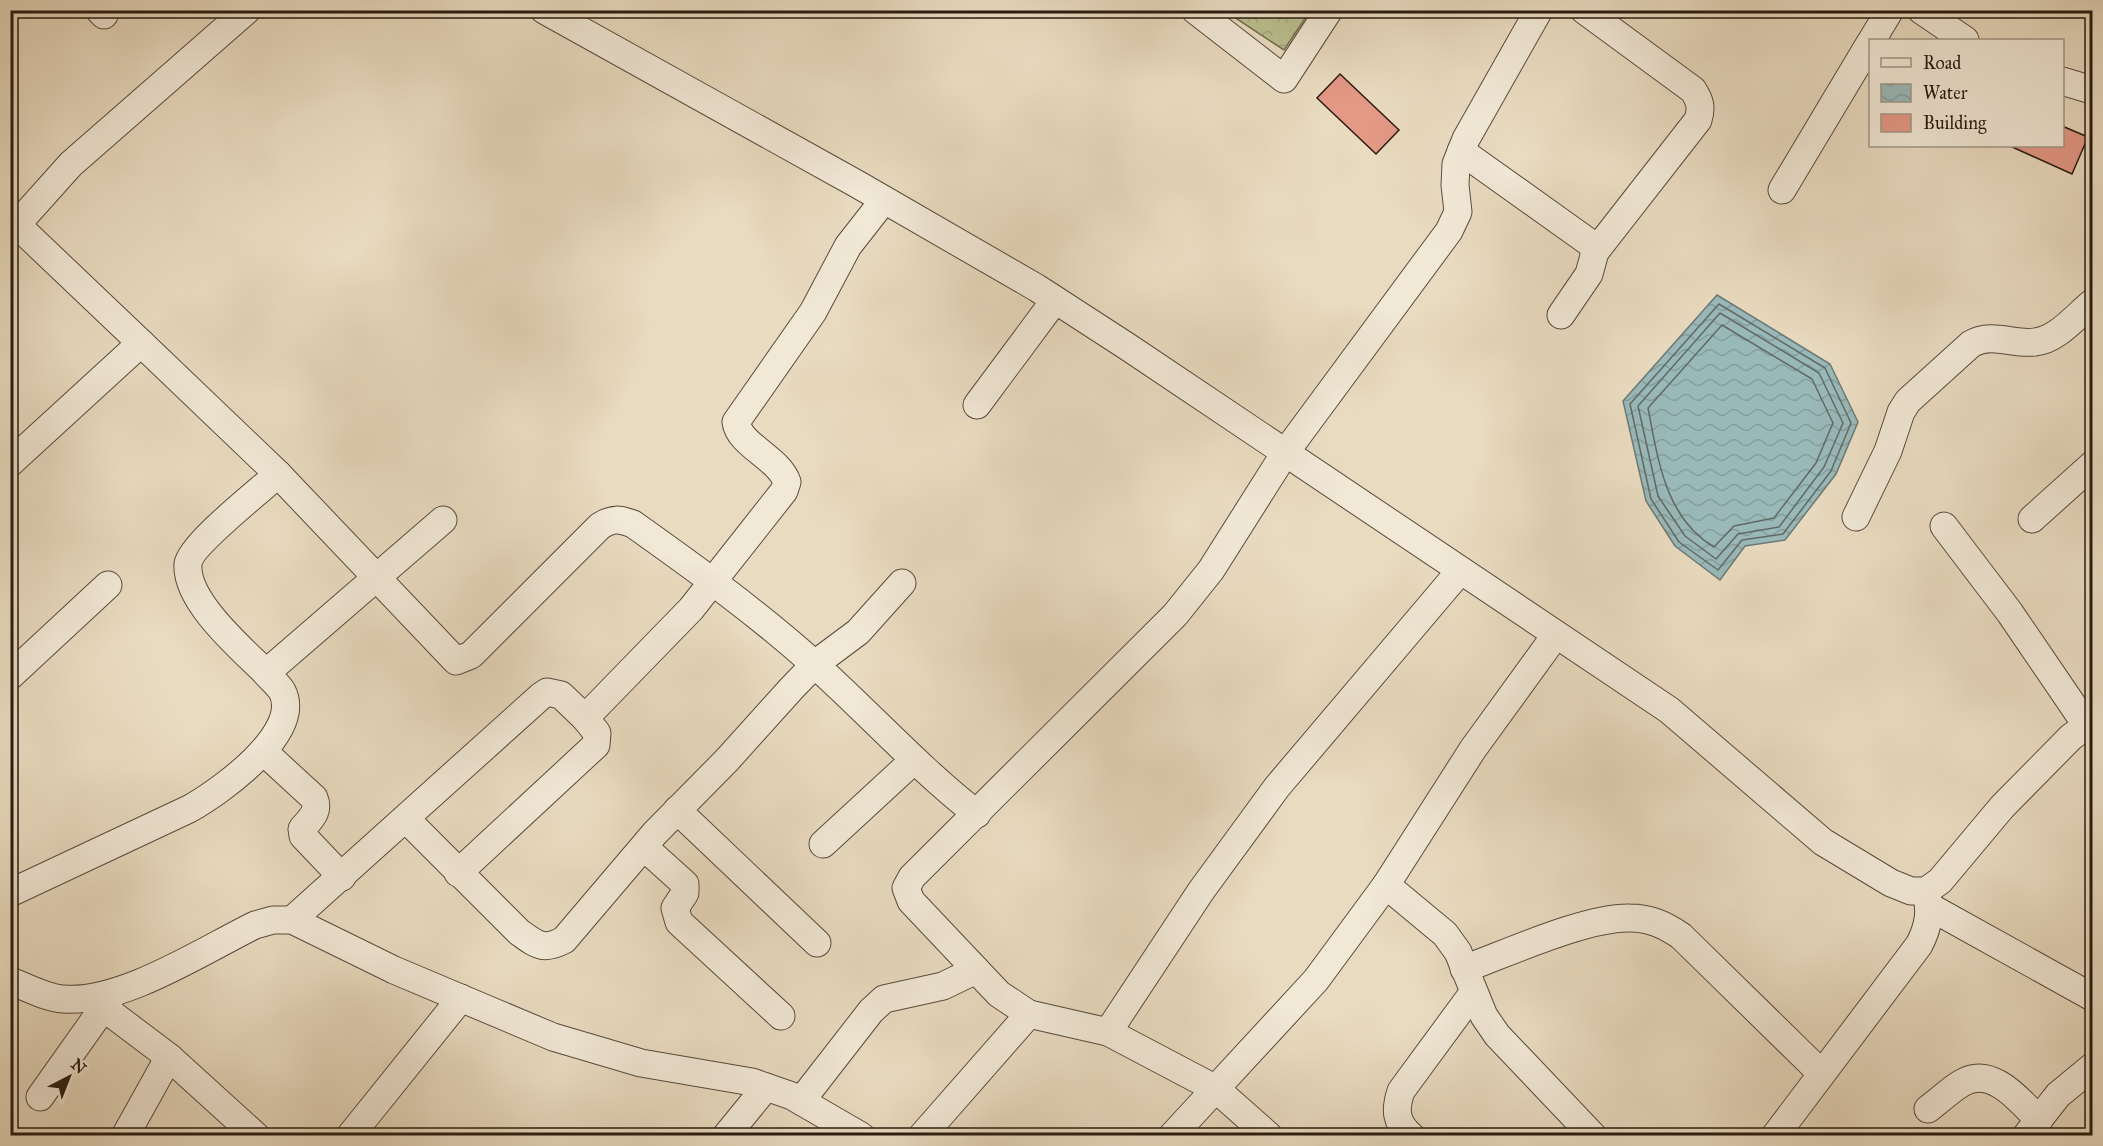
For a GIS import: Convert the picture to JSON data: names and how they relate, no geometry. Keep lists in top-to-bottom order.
{
  "legend": ["Road", "Water", "Building"],
  "north": "top right"
}
